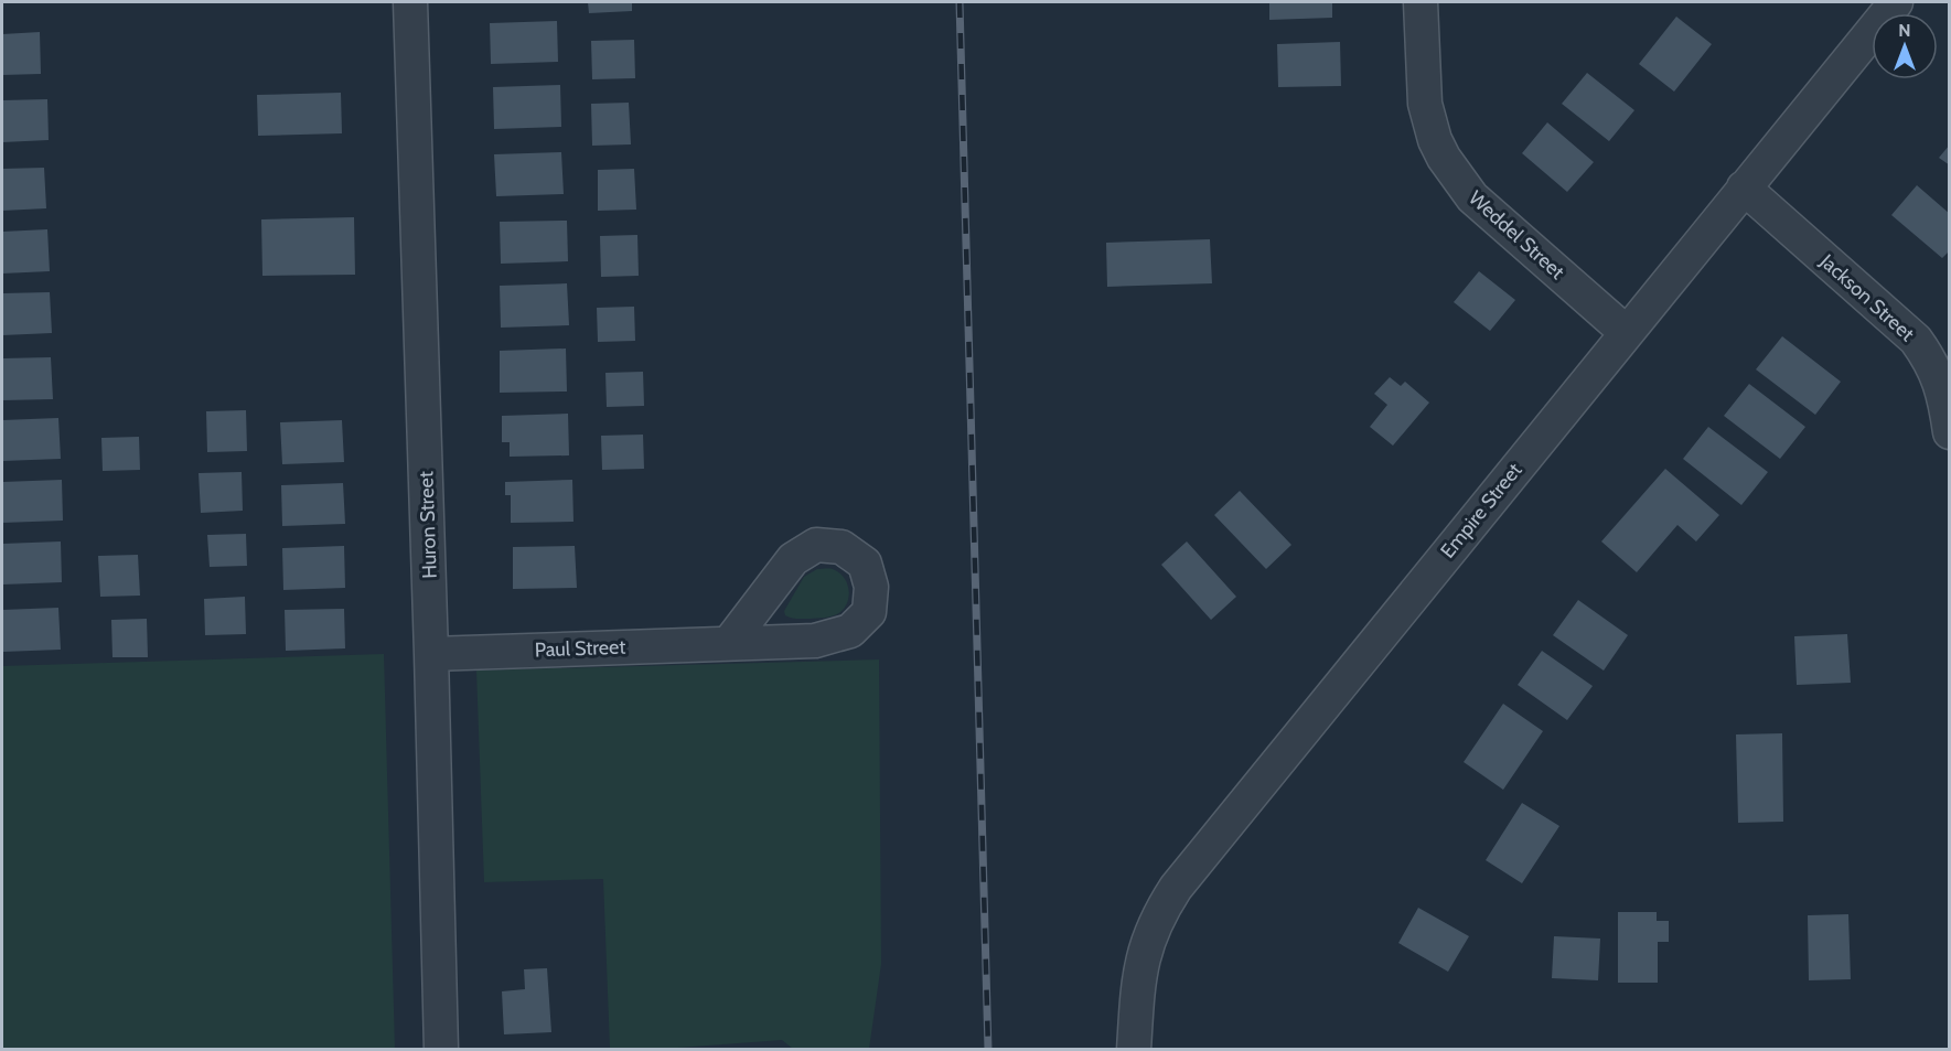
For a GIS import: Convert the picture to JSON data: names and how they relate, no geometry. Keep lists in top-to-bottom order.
{
  "streets": {
    "street": [
      "Weddel Street",
      "Jackson Street",
      "Empire Street",
      "Huron Street",
      "Paul Street"
    ]
  },
  "crossings": [
    ["Weddel Street", "Empire Street"],
    ["Jackson Street", "Empire Street"],
    ["Huron Street", "Paul Street"]
  ],
  "north": "top"
}
